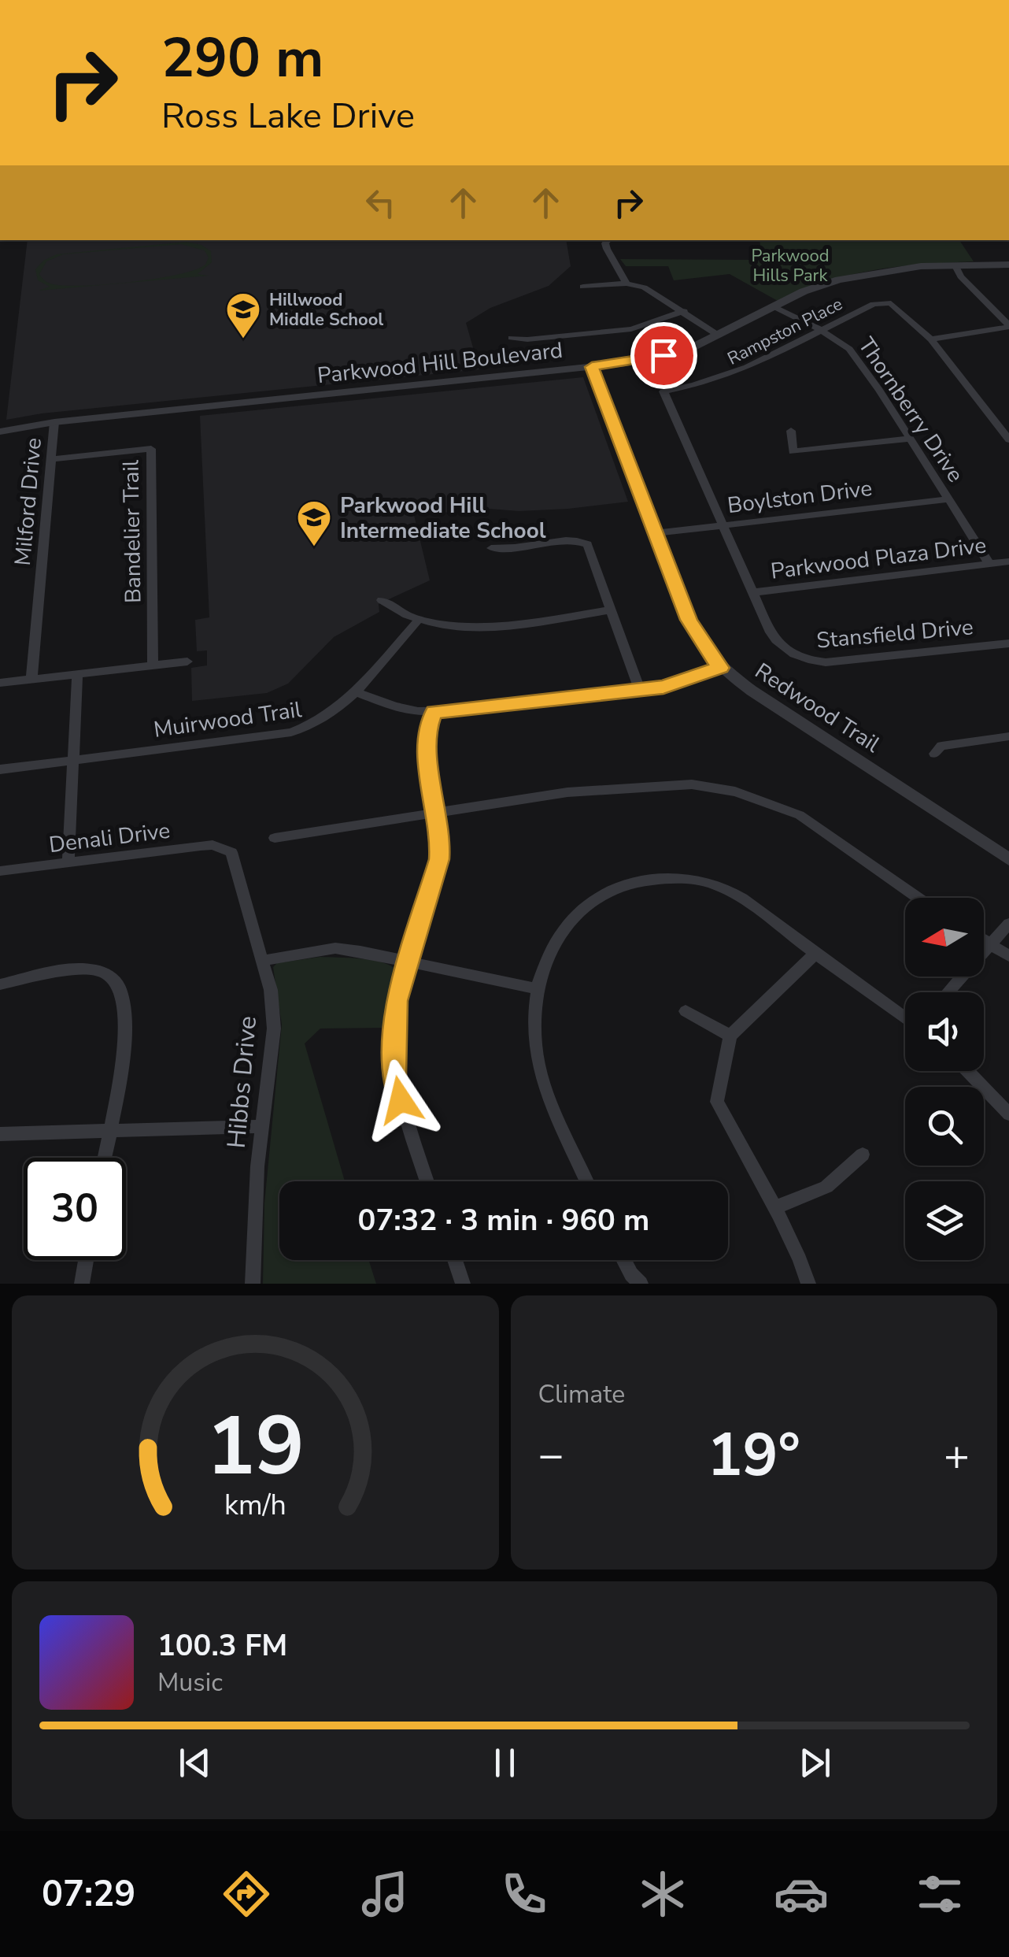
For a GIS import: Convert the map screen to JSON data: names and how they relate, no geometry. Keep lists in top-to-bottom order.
{
  "streets": {
    "street": [
      "Rampston Place",
      "Parkwood Hill Boulevard",
      "Thornberry Drive",
      "Boylston Drive",
      "Milford Drive",
      "Bandelier Trail",
      "Parkwood Plaza Drive",
      "Stansfield Drive",
      "Redwood Trail",
      "Muirwood Trail",
      "Denali Drive",
      "Hibbs Drive"
    ]
  },
  "crossings": [
    ["Rampston Place", "Thornberry Drive"],
    ["Rampston Place", "Stansfield Drive"],
    ["Parkwood Hill Boulevard", "Thornberry Drive"],
    ["Parkwood Hill Boulevard", "Milford Drive"],
    ["Parkwood Hill Boulevard", "Redwood Trail"],
    ["Thornberry Drive", "Boylston Drive"],
    ["Thornberry Drive", "Parkwood Plaza Drive"],
    ["Boylston Drive", "Stansfield Drive"],
    ["Boylston Drive", "Redwood Trail"],
    ["Milford Drive", "Bandelier Trail"],
    ["Parkwood Plaza Drive", "Stansfield Drive"],
    ["Denali Drive", "Hibbs Drive"]
  ],
  "parks": ["Parkwood Hills Park"],
  "places": {
    "school or university": ["Hillwood Middle School", "Parkwood Hill Intermediate School"]
  },
  "north": "left",
  "page": {
    "turn": ["290 m", "Ross Lake Drive"],
    "limit": "30",
    "trip": "07:32 · 3 min · 960 m",
    "tile": "Climate",
    "heat": ["−", "19°", "+"],
    "song": ["100.3 FM", "Music"],
    "tabs": "07:29",
    "gauge": ["19", "km/h"]
  }
}
